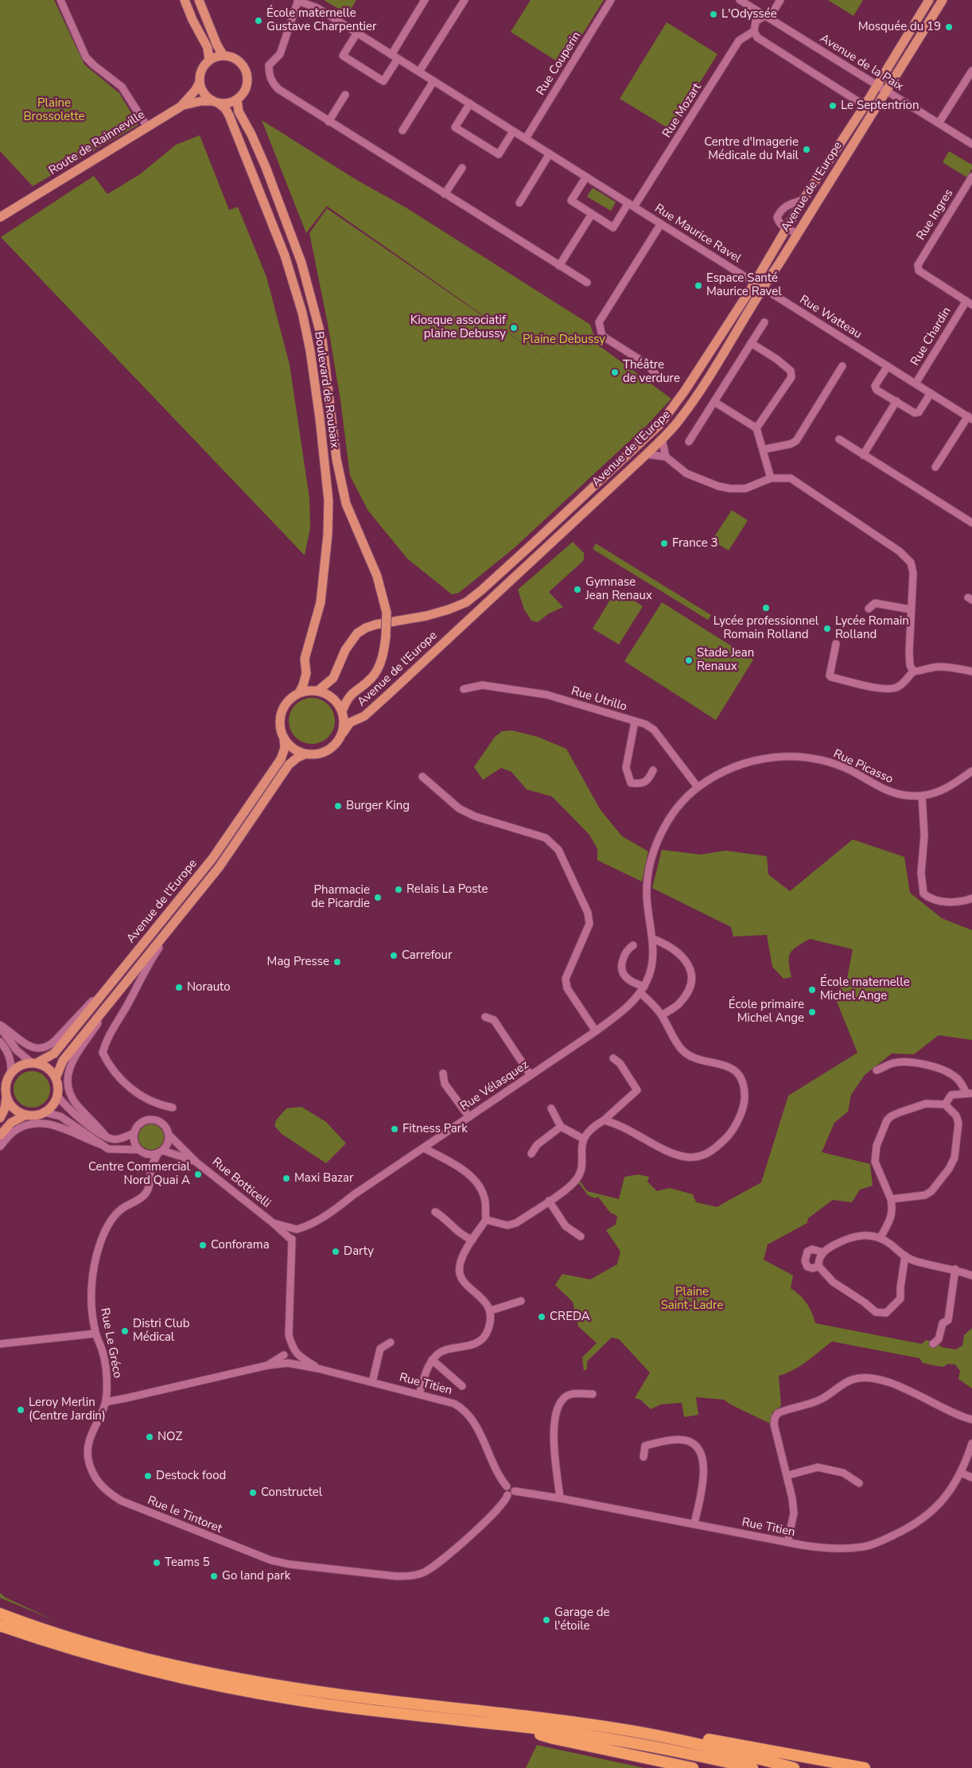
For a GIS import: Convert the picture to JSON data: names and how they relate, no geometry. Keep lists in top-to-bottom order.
{
  "streets": {
    "main road": ["Route de Rainneville", "Avenue de l'Europe", "Boulevard de Roubaix"],
    "street": [
      "Avenue de la Paix",
      "Rue Couperin",
      "Rue Mozart",
      "Rue Ingres",
      "Rue Maurice Ravel",
      "Rue Watteau",
      "Rue Chardin",
      "Rue Utrillo",
      "Rue Picasso",
      "Rue Vélasquez",
      "Rue Botticelli",
      "Rue Le Gréco",
      "Rue Titien",
      "Rue le Tintoret"
    ]
  },
  "crossings": [
    ["Avenue de la Paix", "Rue Mozart"],
    ["Avenue de la Paix", "Avenue de l'Europe"],
    ["Rue Couperin", "Rue Maurice Ravel"],
    ["Rue Mozart", "Rue Maurice Ravel"],
    ["Route de Rainneville", "Boulevard de Roubaix"],
    ["Avenue de l'Europe", "Rue Maurice Ravel"],
    ["Avenue de l'Europe", "Rue Watteau"],
    ["Avenue de l'Europe", "Boulevard de Roubaix"],
    ["Rue Ingres", "Rue Chardin"],
    ["Rue Maurice Ravel", "Rue Watteau"],
    ["Rue Watteau", "Rue Chardin"],
    ["Rue Utrillo", "Rue Picasso"],
    ["Rue Picasso", "Rue Vélasquez"],
    ["Rue Vélasquez", "Rue Botticelli"],
    ["Rue Botticelli", "Rue Le Gréco"],
    ["Rue Le Gréco", "Rue le Tintoret"],
    ["Rue Titien", "Rue le Tintoret"]
  ],
  "parks": ["Plaine Brossolette", "Plaine Debussy", "Plaine Saint-Ladre"],
  "places": [
    "L'Odyssée",
    "École maternelle Gustave Charpentier",
    "Mosquée du 19",
    "Le Septentrion",
    "Centre d'Imagerie Médicale du Mail",
    "Espace Santé Maurice Ravel",
    "Kiosque associatif plaine Debussy",
    "Théâtre de verdure",
    "France 3",
    "Gymnase Jean Renaux",
    "Lycée professionnel Romain Rolland",
    "Lycée Romain Rolland",
    "Stade Jean Renaux",
    "Burger King",
    "Relais La Poste",
    "Pharmacie de Picardie",
    "Carrefour",
    "Mag Presse",
    "Norauto",
    "École maternelle Michel Ange",
    "École primaire Michel Ange",
    "Fitness Park",
    "Centre Commercial Nord Quai A",
    "Maxi Bazar",
    "Conforama",
    "Darty",
    "CREDA",
    "Distri Club Médical",
    "Leroy Merlin (Centre Jardin)",
    "NOZ",
    "Destock food",
    "Constructel",
    "Teams 5",
    "Go land park",
    "Garage de l'étoile"
  ]
}
